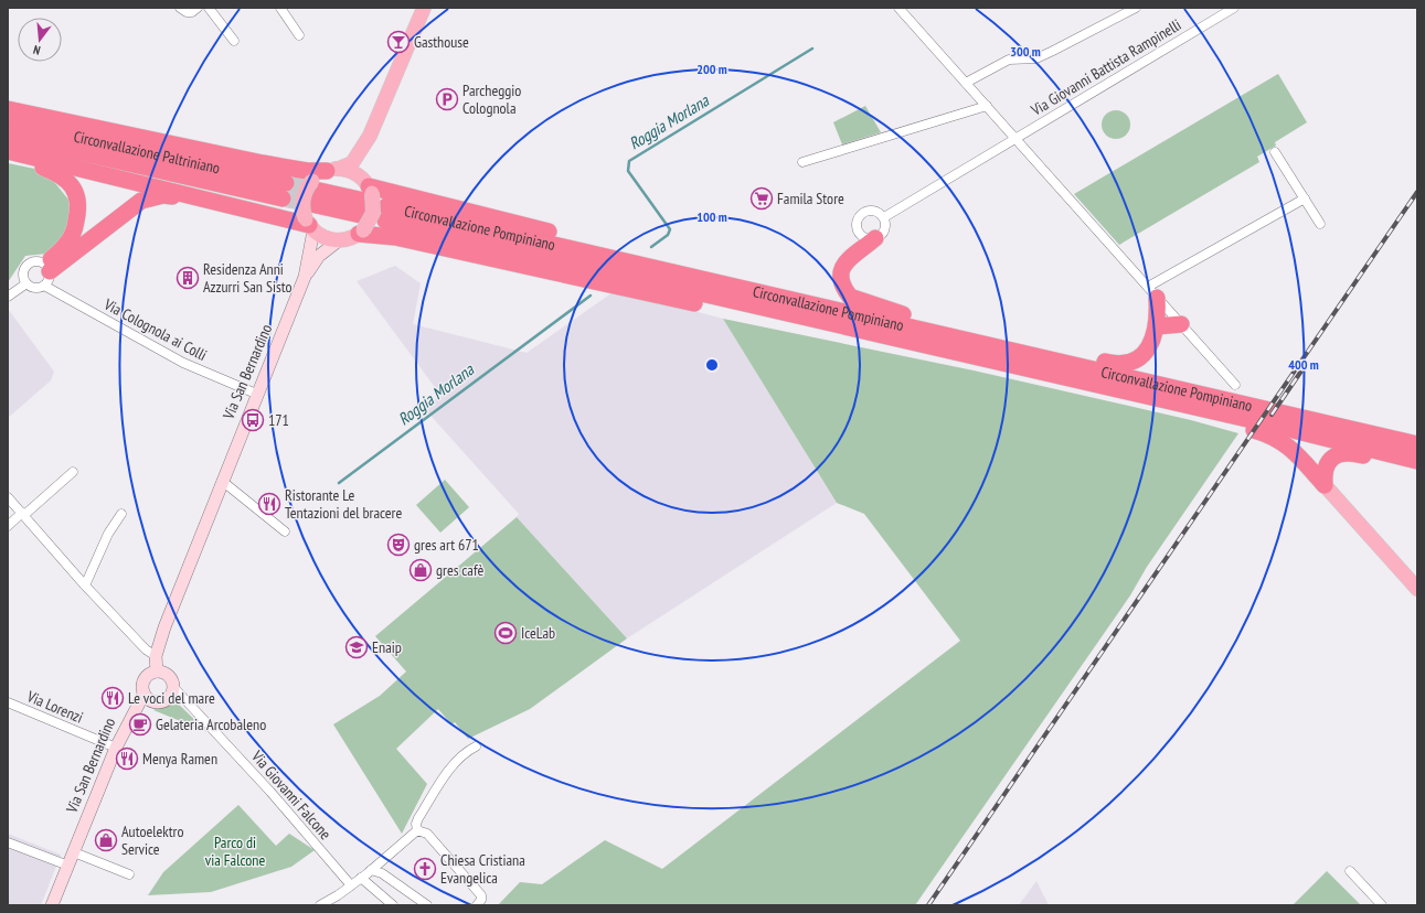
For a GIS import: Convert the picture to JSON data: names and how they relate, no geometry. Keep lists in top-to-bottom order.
{
  "streets": {
    "highway": ["Circonvallazione Paltriniano", "Circonvallazione Pompiniano"],
    "main road": ["Via San Bernardino"],
    "street": [
      "Via Giovanni Battista Rampinelli",
      "Via Colognola ai Colli",
      "Via Lorenzi",
      "Via Giovanni Falcone"
    ]
  },
  "crossings": [
    ["Via Colognola ai Colli", "Via San Bernardino"],
    ["Via San Bernardino", "Via Lorenzi"],
    ["Via San Bernardino", "Via Giovanni Falcone"]
  ],
  "water": ["Roggia Morlana"],
  "parks": ["Parco di via Falcone"],
  "places": {
    "bar": ["Gasthouse"],
    "parking": ["Parcheggio Colognola"],
    "supermarket": ["Famila Store"],
    "building": ["Residenza Anni Azzurri San Sisto"],
    "bus stop": ["171"],
    "restaurant": ["Ristorante Le Tentazioni del bracere", "Le voci del mare", "Menya Ramen"],
    "theatre": ["gres art 671"],
    "shop": ["gres cafè", "Autoelektro Service"],
    "sports": ["IceLab"],
    "school or university": ["Enaip"],
    "cafe": ["Gelateria Arcobaleno"],
    "church": ["Chiesa Cristiana Evangelica"]
  },
  "north": "bottom",
  "rings": [
    "300 m",
    "200 m",
    "100 m",
    "400 m"
  ]
}
